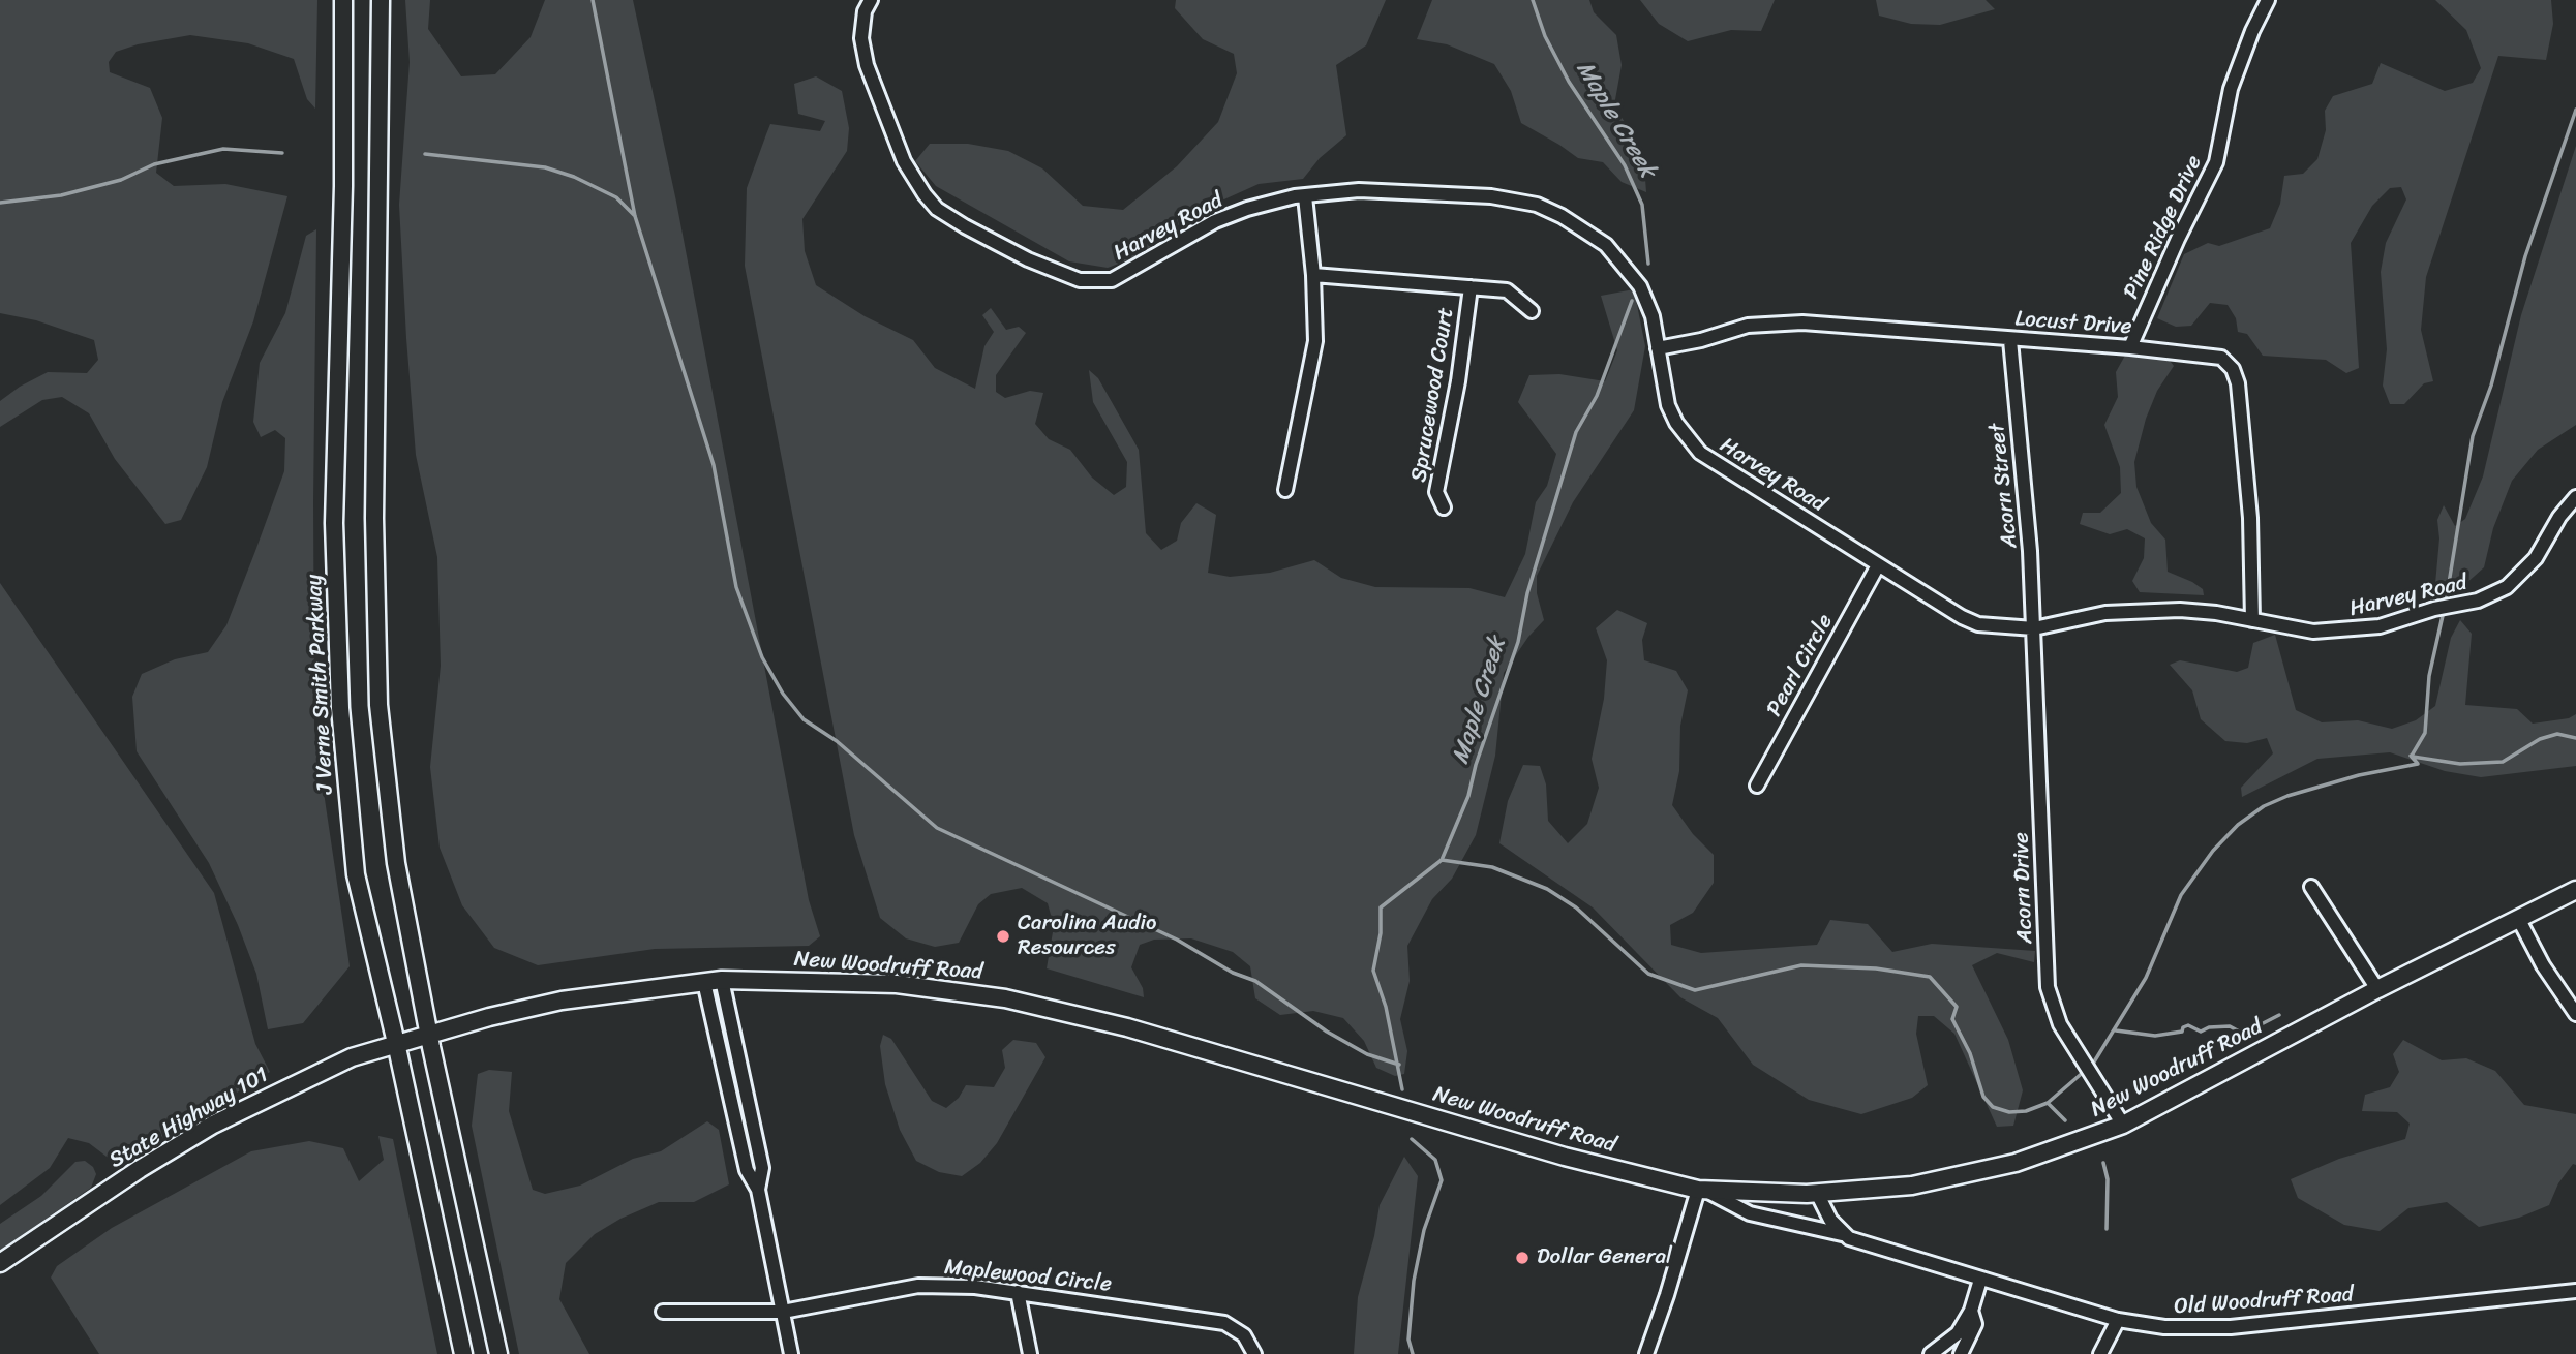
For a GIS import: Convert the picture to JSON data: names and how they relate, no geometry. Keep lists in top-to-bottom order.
{
  "streets": {
    "main road": ["J Verne Smith Parkway", "New Woodruff Road", "State Highway 101"],
    "street": [
      "Harvey Road",
      "Pine Ridge Drive",
      "Locust Drive",
      "Sprucewood Court",
      "Acorn Street",
      "Pearl Circle",
      "Acorn Drive",
      "Maplewood Circle",
      "Old Woodruff Road"
    ]
  },
  "crossings": [
    ["Harvey Road", "Locust Drive"],
    ["Harvey Road", "Acorn Street"],
    ["Harvey Road", "Pearl Circle"],
    ["Harvey Road", "Acorn Drive"],
    ["Pine Ridge Drive", "Locust Drive"],
    ["Locust Drive", "Acorn Street"],
    ["Acorn Street", "Acorn Drive"],
    ["J Verne Smith Parkway", "State Highway 101"],
    ["Acorn Drive", "New Woodruff Road"],
    ["New Woodruff Road", "State Highway 101"],
    ["New Woodruff Road", "Old Woodruff Road"]
  ],
  "water": ["Maple Creek"],
  "places": ["Carolina Audio Resources", "Dollar General"]
}
